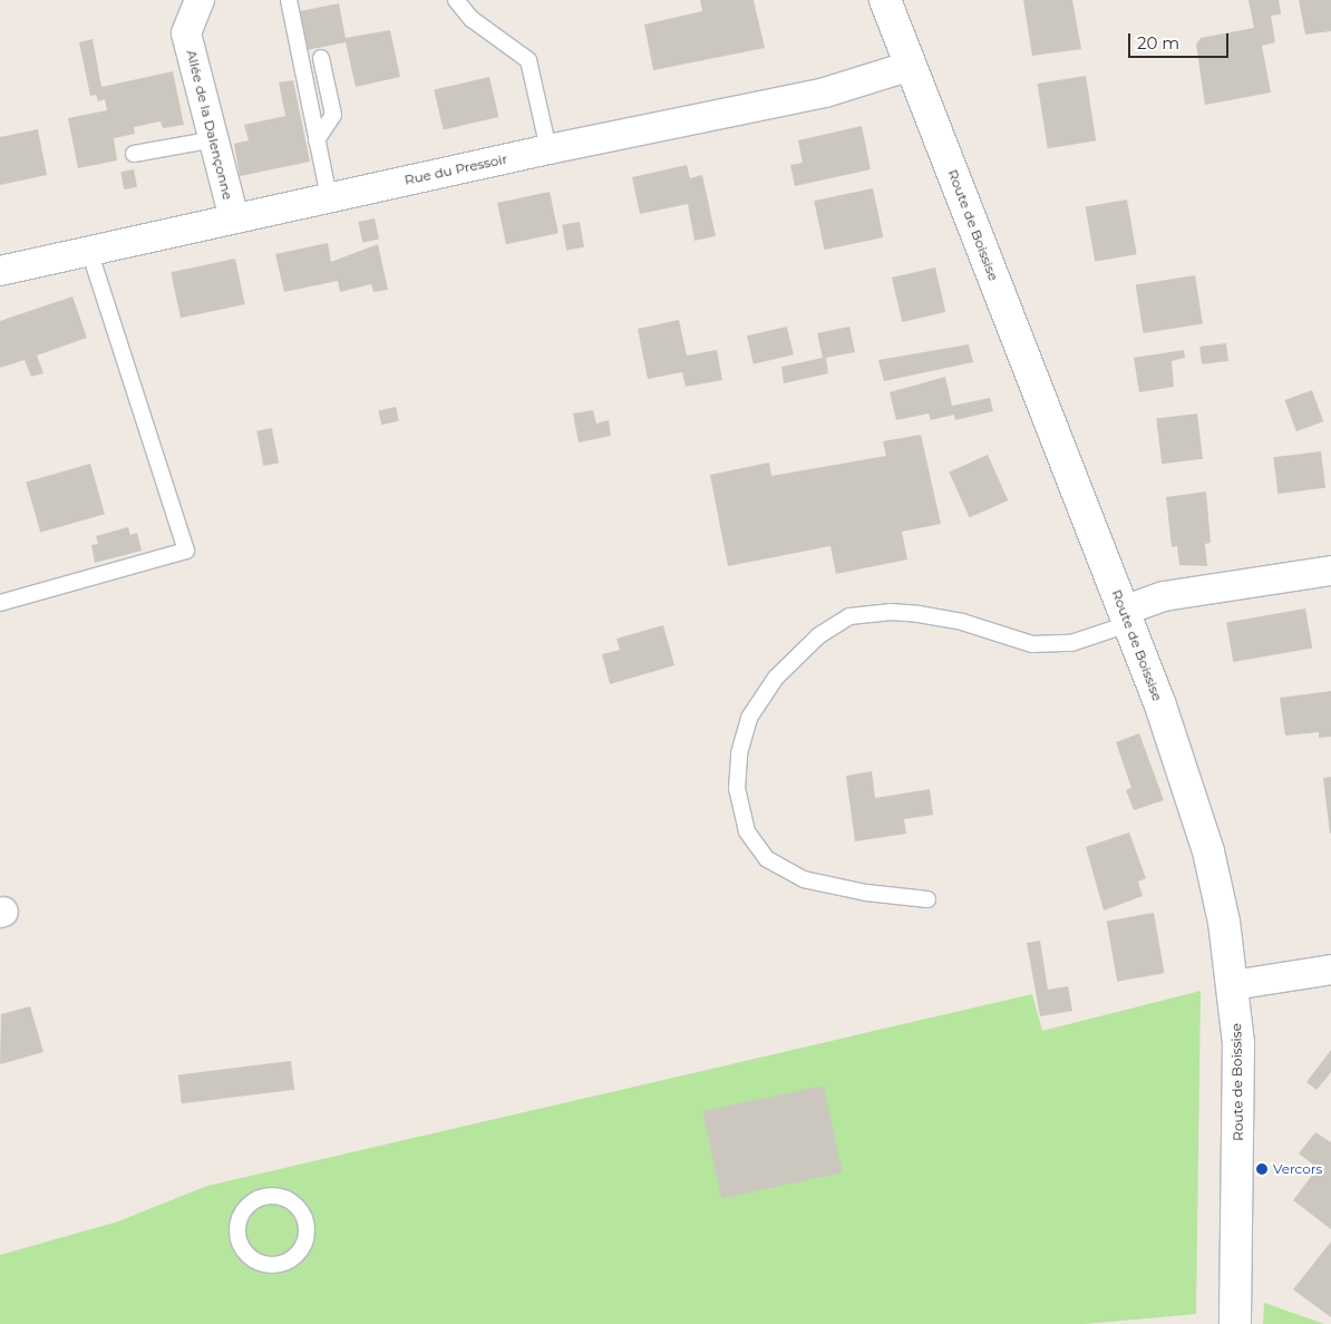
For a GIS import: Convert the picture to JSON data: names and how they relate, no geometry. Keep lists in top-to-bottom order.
{
  "streets": {
    "street": ["Allée de la Dalençonne", "Rue du Pressoir", "Route de Boissise"]
  },
  "crossings": [
    ["Allée de la Dalençonne", "Rue du Pressoir"],
    ["Rue du Pressoir", "Route de Boissise"]
  ],
  "places": ["Vercors"],
  "scale_bar": "20 m"
}
